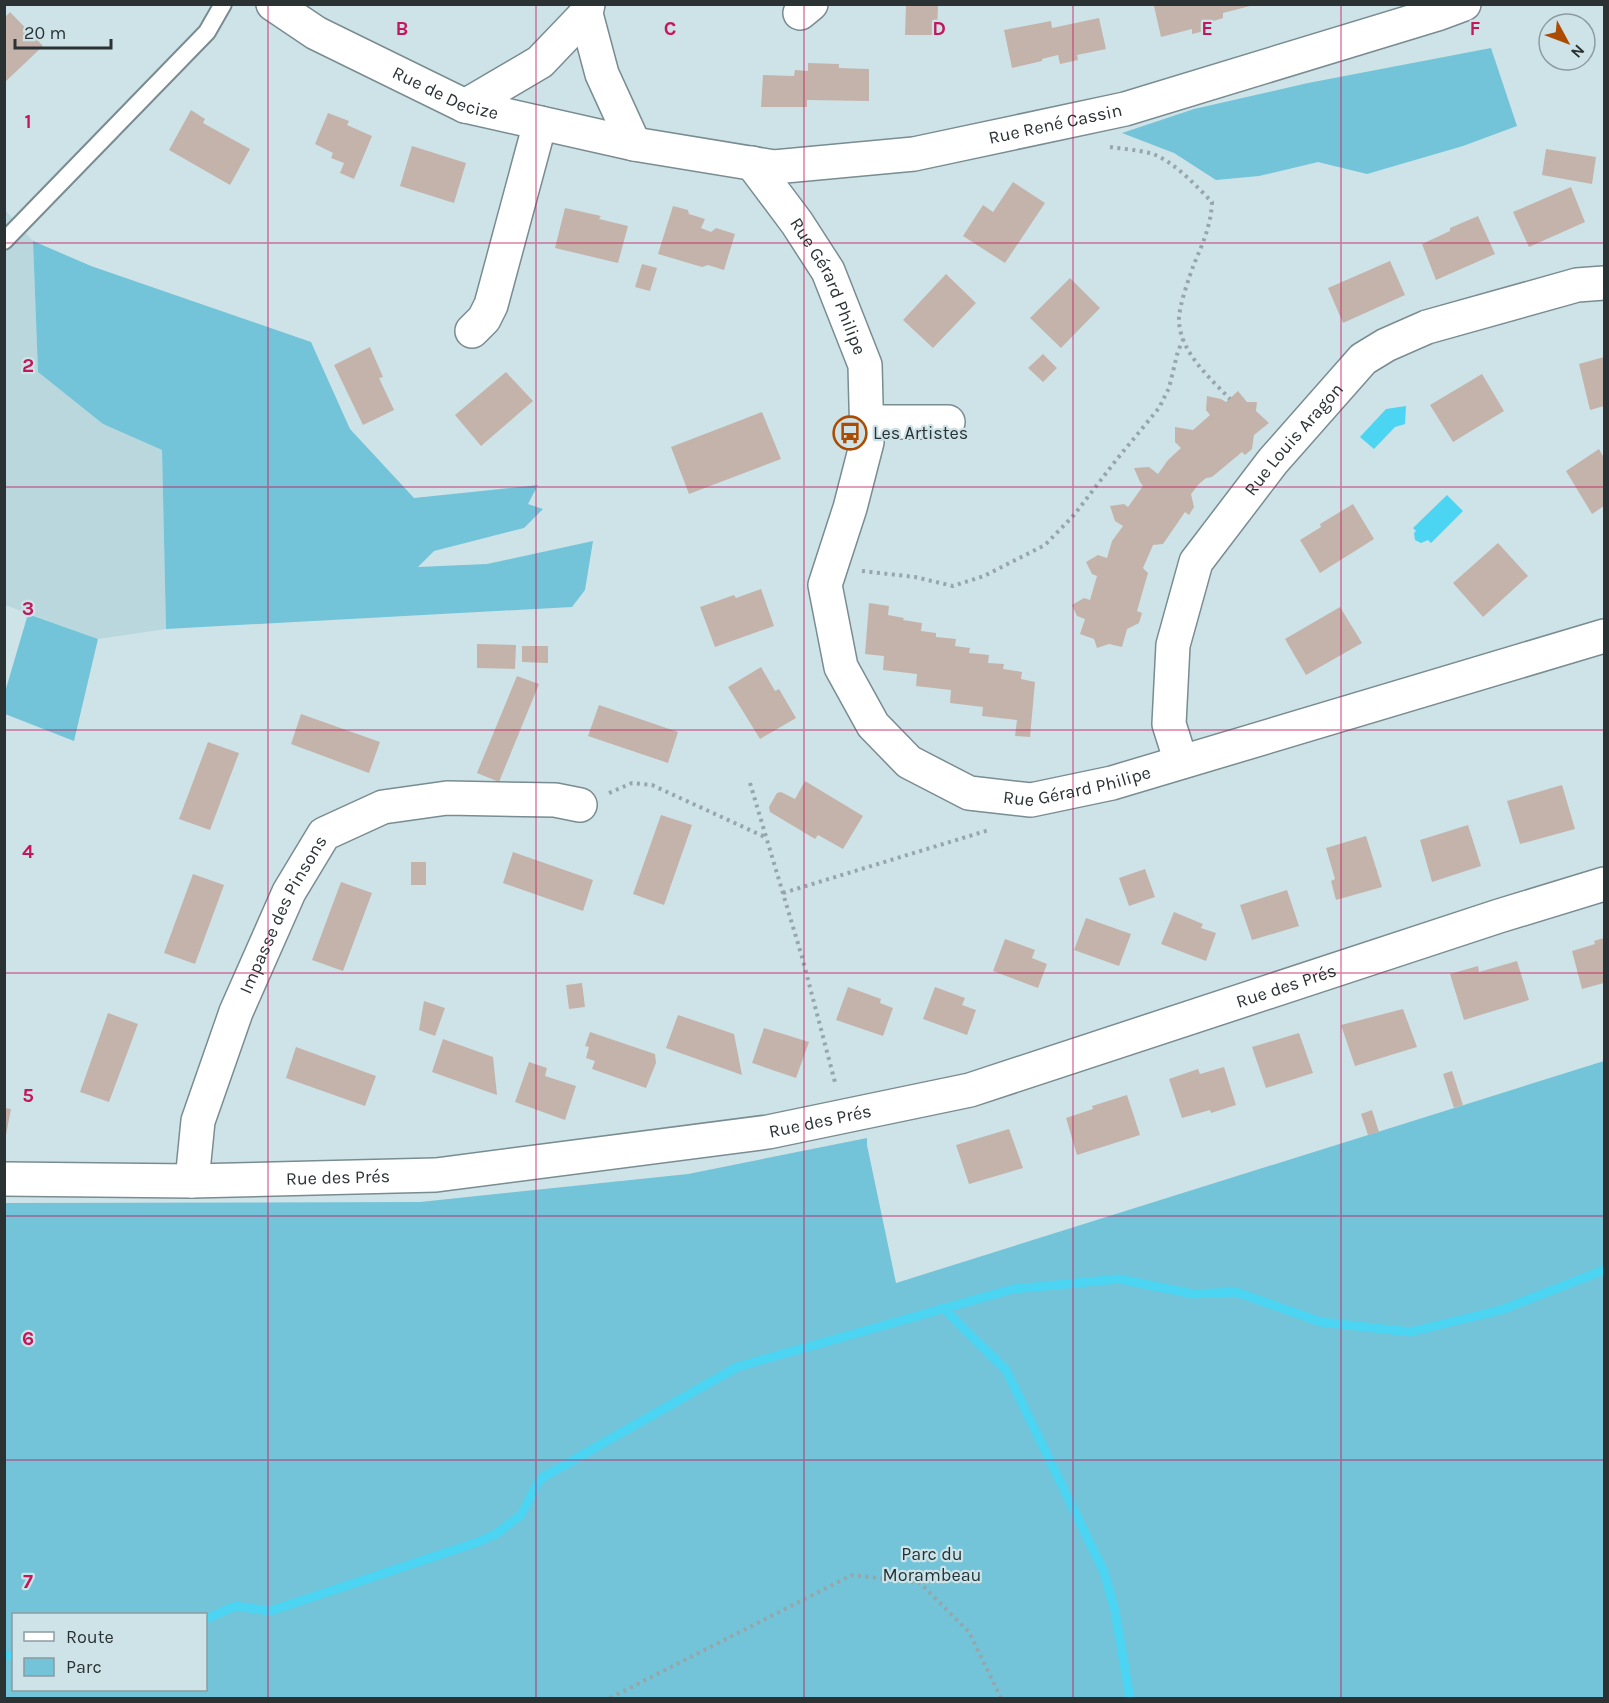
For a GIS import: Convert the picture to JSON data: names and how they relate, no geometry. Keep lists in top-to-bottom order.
{
  "streets": {
    "street": [
      "Rue de Decize",
      "Rue René Cassin",
      "Rue Gérard Philipe",
      "Rue Louis Aragon",
      "Impasse des Pinsons",
      "Rue des Prés"
    ]
  },
  "crossings": [
    ["Rue de Decize", "Rue René Cassin"],
    ["Rue René Cassin", "Rue Gérard Philipe"],
    ["Rue Gérard Philipe", "Rue Louis Aragon"],
    ["Impasse des Pinsons", "Rue des Prés"]
  ],
  "parks": ["Parc du Morambeau"],
  "places": {
    "bus stop": ["Les Artistes"]
  },
  "legend": ["Route", "Parc"],
  "scale_bar": "20 m",
  "north": "bottom right",
  "grid": {
    "columns": [
      "B",
      "C",
      "D",
      "E",
      "F"
    ],
    "rows": [
      "1",
      "2",
      "3",
      "4",
      "5",
      "6",
      "7"
    ]
  }
}
